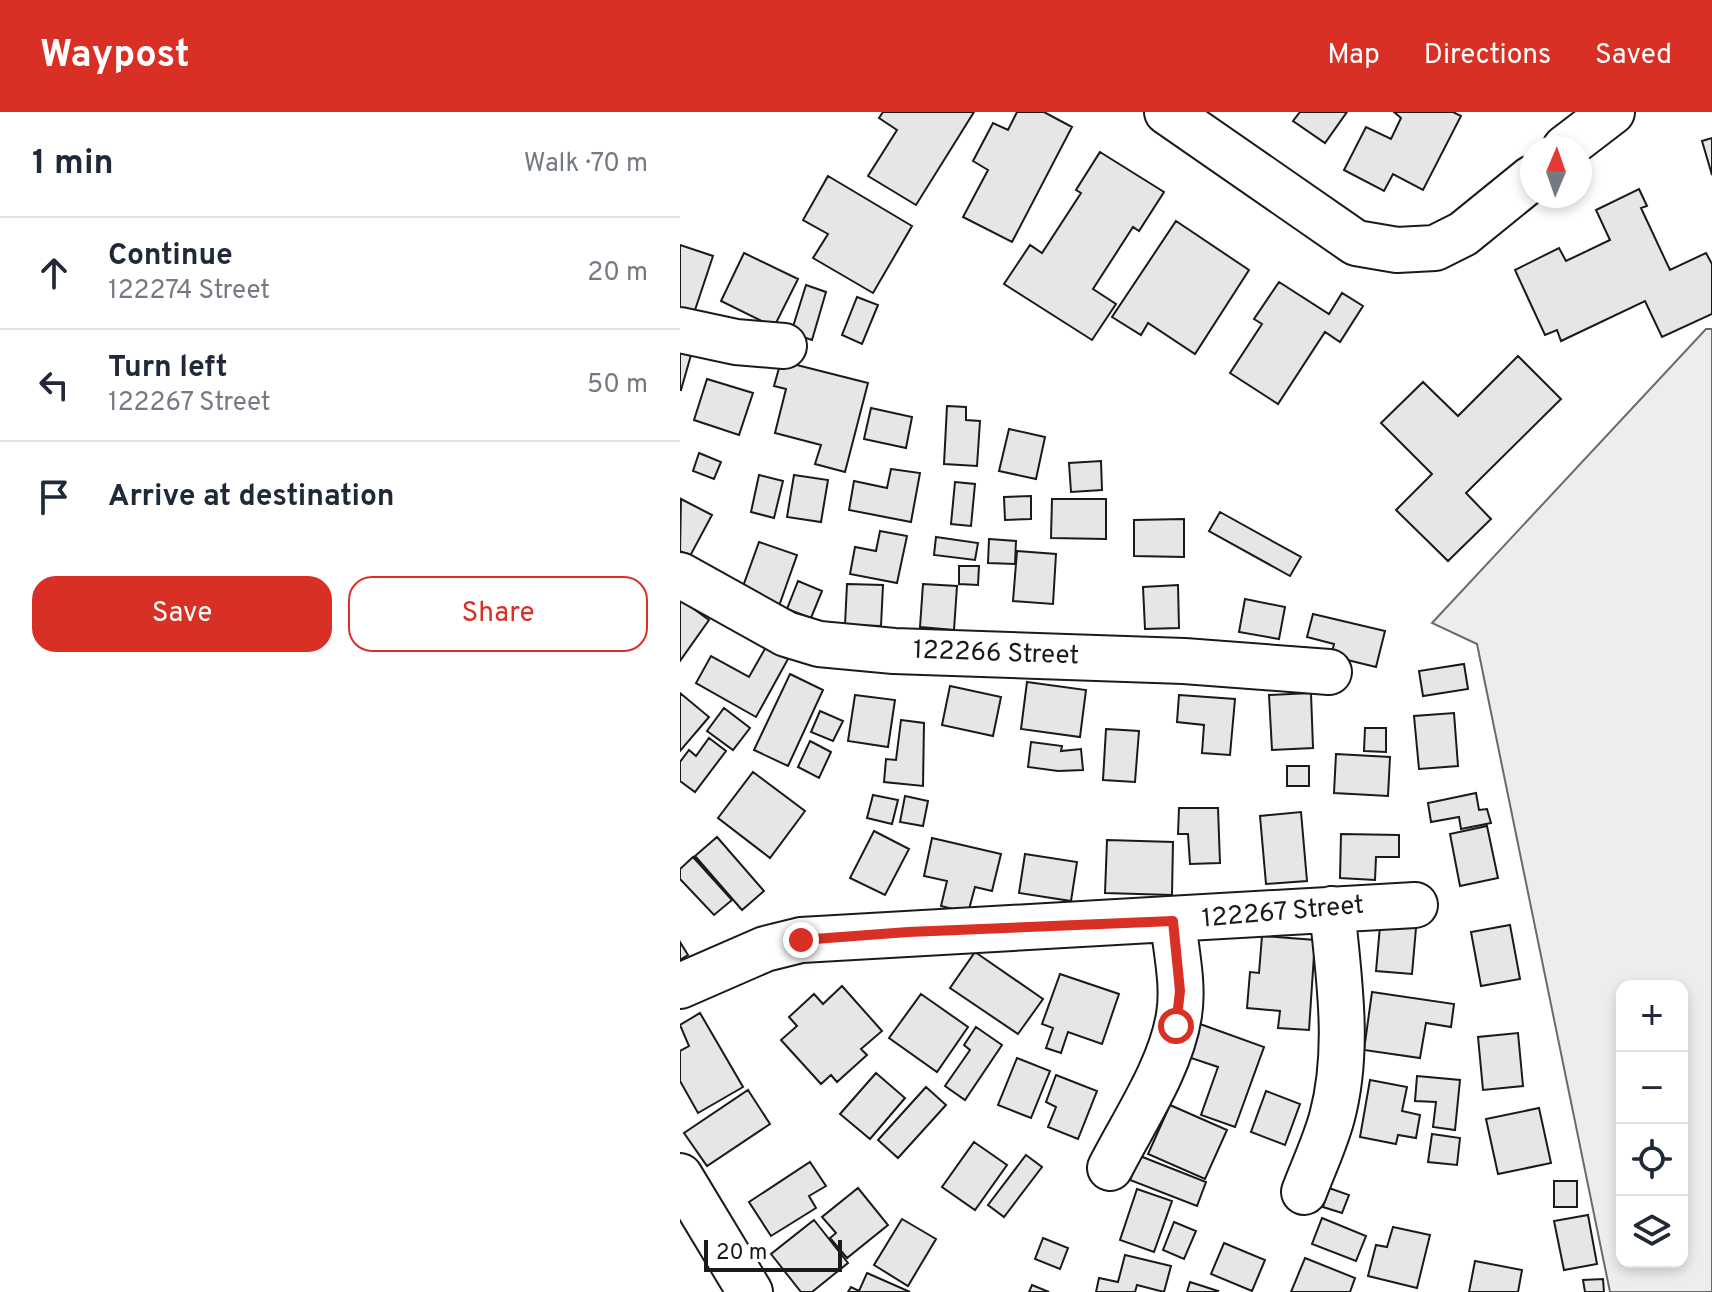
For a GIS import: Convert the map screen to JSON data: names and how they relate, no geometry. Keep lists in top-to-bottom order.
{
  "streets": {
    "street": ["122266 Street", "122267 Street"]
  },
  "scale_bar": "20 m",
  "north": "top",
  "page": {
    "header": "Waypost",
    "nav": ["Map", "Directions", "Saved"],
    "heading": ["1 min", "Walk · 70 m"],
    "list": [
      ["Continue", "122274 Street", "20 m"],
      ["Turn left", "122267 Street", "50 m"],
      "Arrive at destination"
    ],
    "buttons": ["Save", "Share"],
    "map_buttons": ["+", "−"],
    "scale": "20 m"
  }
}
